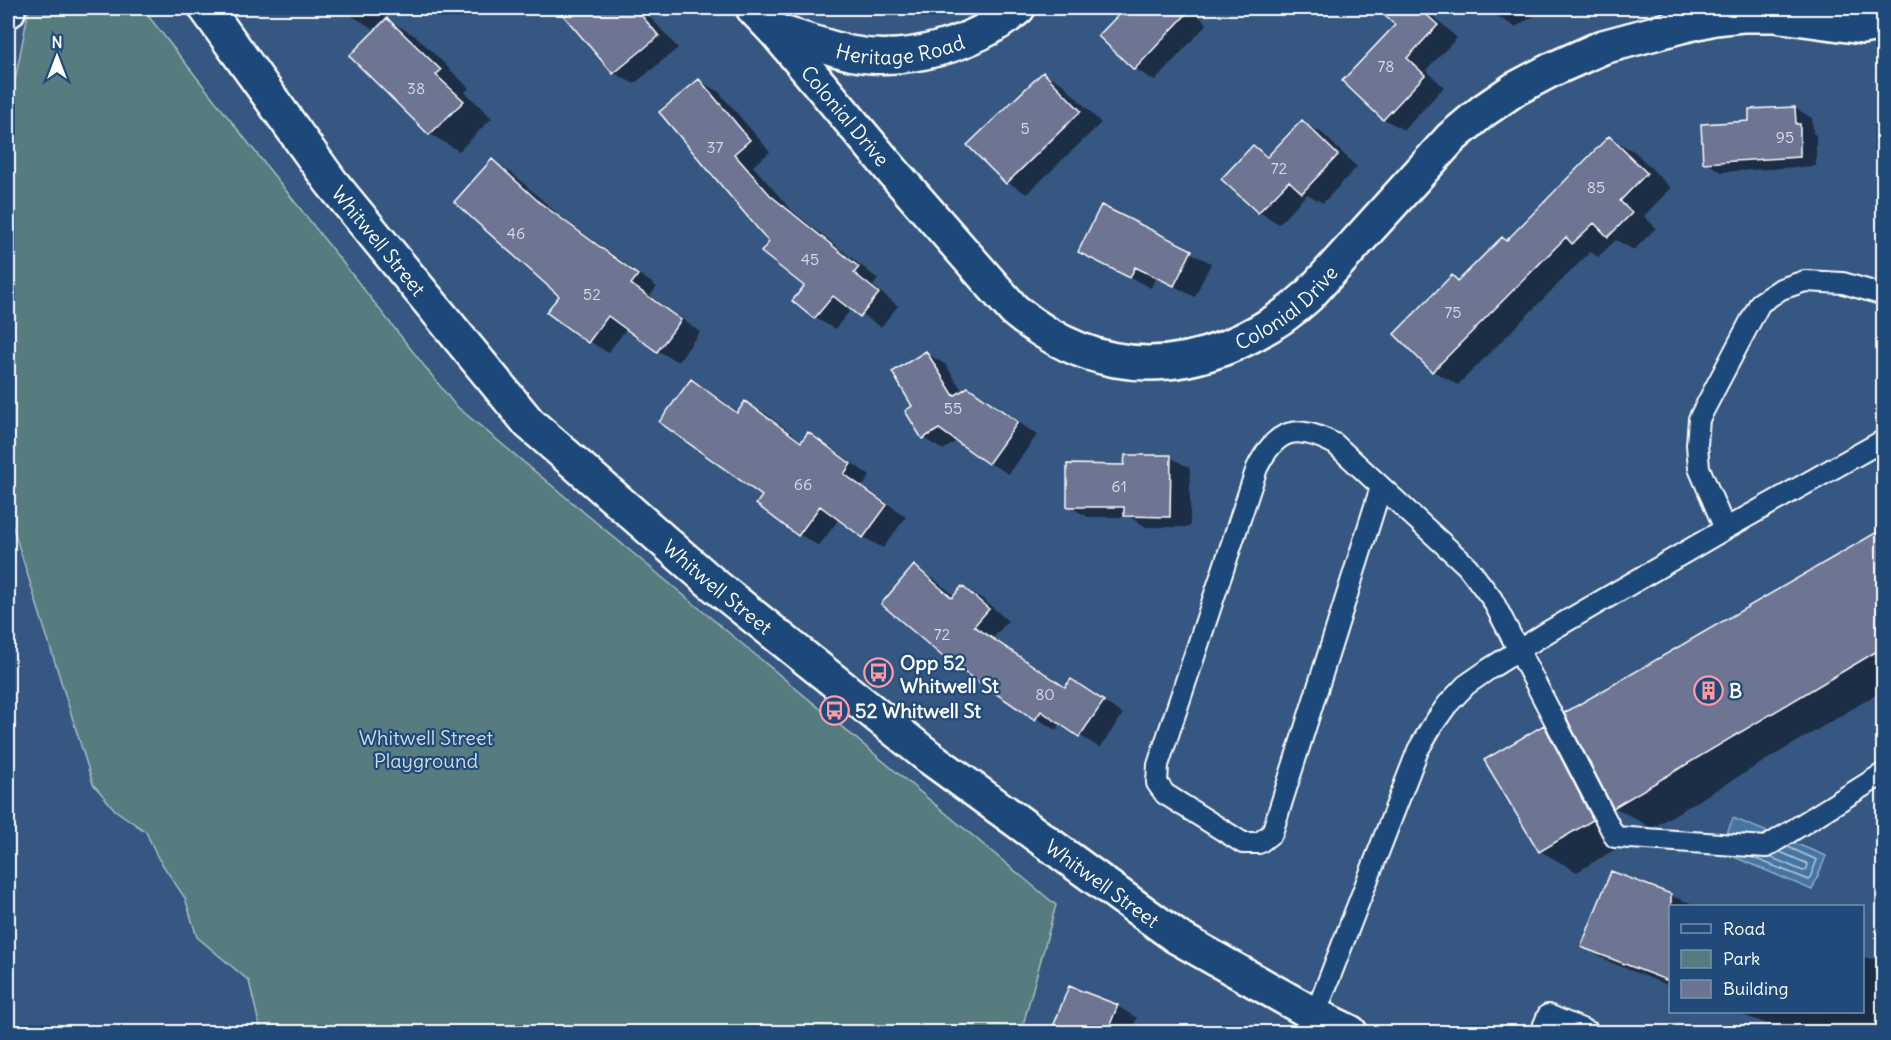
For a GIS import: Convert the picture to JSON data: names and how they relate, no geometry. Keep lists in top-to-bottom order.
{
  "streets": {
    "street": ["Heritage Road", "Colonial Drive", "Whitwell Street"]
  },
  "crossings": [
    ["Heritage Road", "Colonial Drive"]
  ],
  "parks": ["Whitwell Street Playground"],
  "places": {
    "bus stop": ["Opp 52 Whitwell St", "52 Whitwell St"],
    "building": ["B"]
  },
  "house_numbers": [
    "78",
    "38",
    "5",
    "95",
    "37",
    "72",
    "85",
    "46",
    "45",
    "52",
    "75",
    "55",
    "66",
    "61",
    "72",
    "80"
  ],
  "legend": ["Road", "Park", "Building"],
  "north": "top"
}
